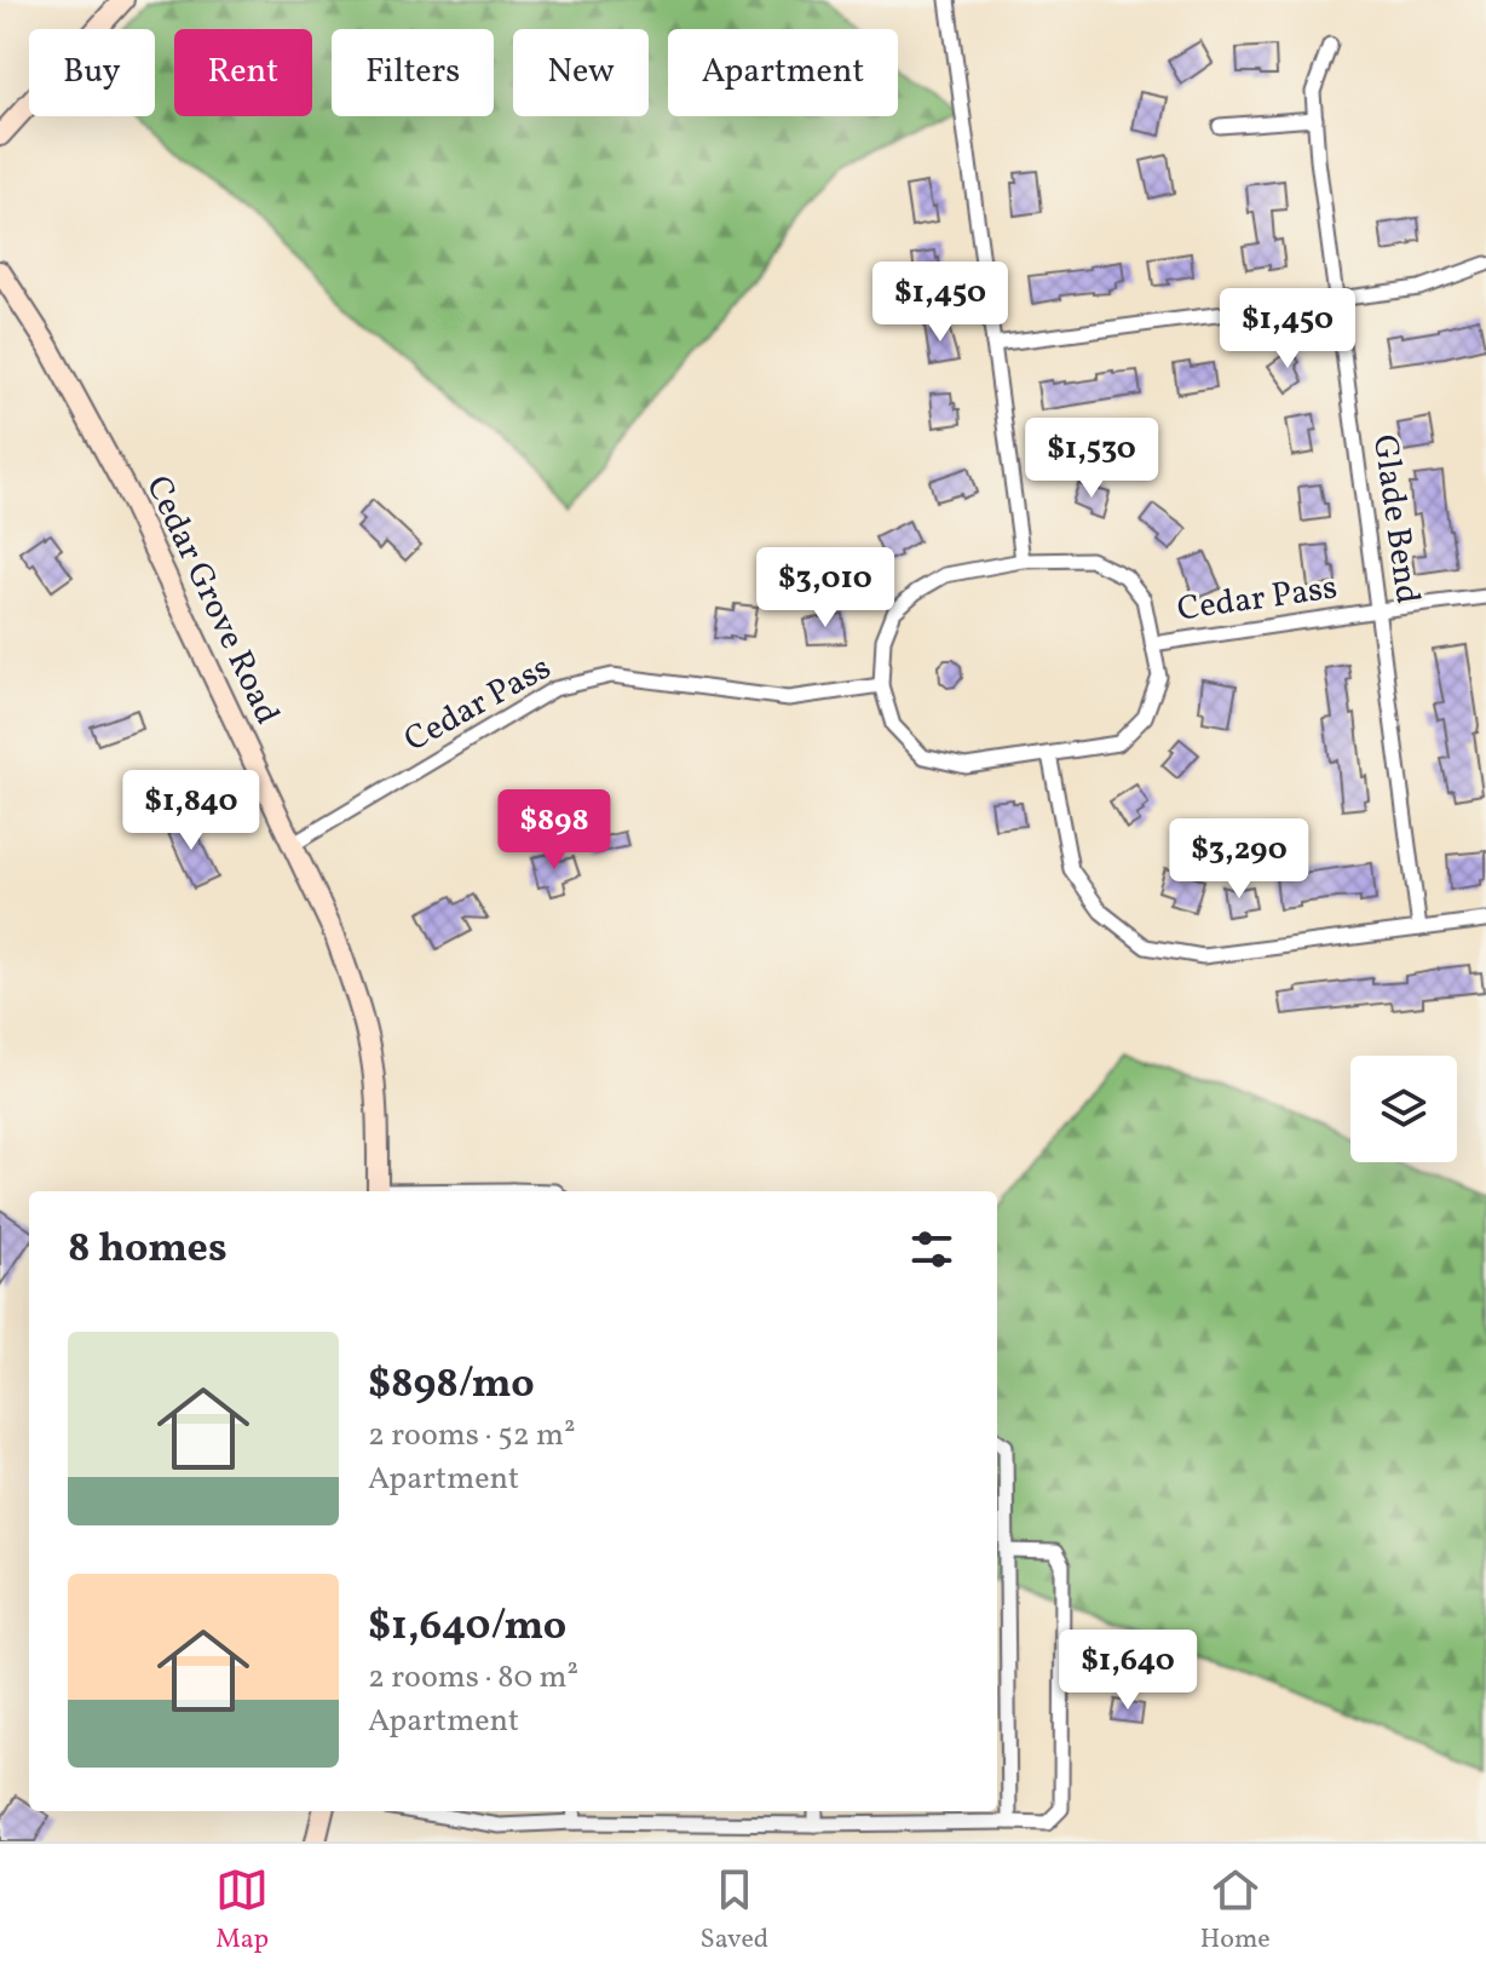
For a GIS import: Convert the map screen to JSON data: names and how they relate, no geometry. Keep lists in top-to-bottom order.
{
  "streets": {
    "main road": ["Cedar Grove Road"],
    "street": ["Glade Bend", "Cedar Pass"]
  },
  "crossings": [
    ["Glade Bend", "Cedar Pass"],
    ["Cedar Pass", "Cedar Grove Road"]
  ],
  "page": {
    "chip": [
      "Buy",
      "Rent",
      "Filters",
      "New",
      "Apartment"
    ],
    "price": [
      "$1,450",
      "$1,450",
      "$1,530",
      "$3,010",
      "$1,840",
      "$898",
      "$3,290",
      "$1,640"
    ],
    "heading": "8 homes",
    "list": [
      {
        "name": "$898/mo",
        "note": "2 rooms · 52 m² · Apartment"
      },
      {
        "name": "$1,640/mo",
        "note": "2 rooms · 80 m² · Apartment"
      }
    ],
    "tabs": ["Map", "Saved", "Home"]
  }
}
